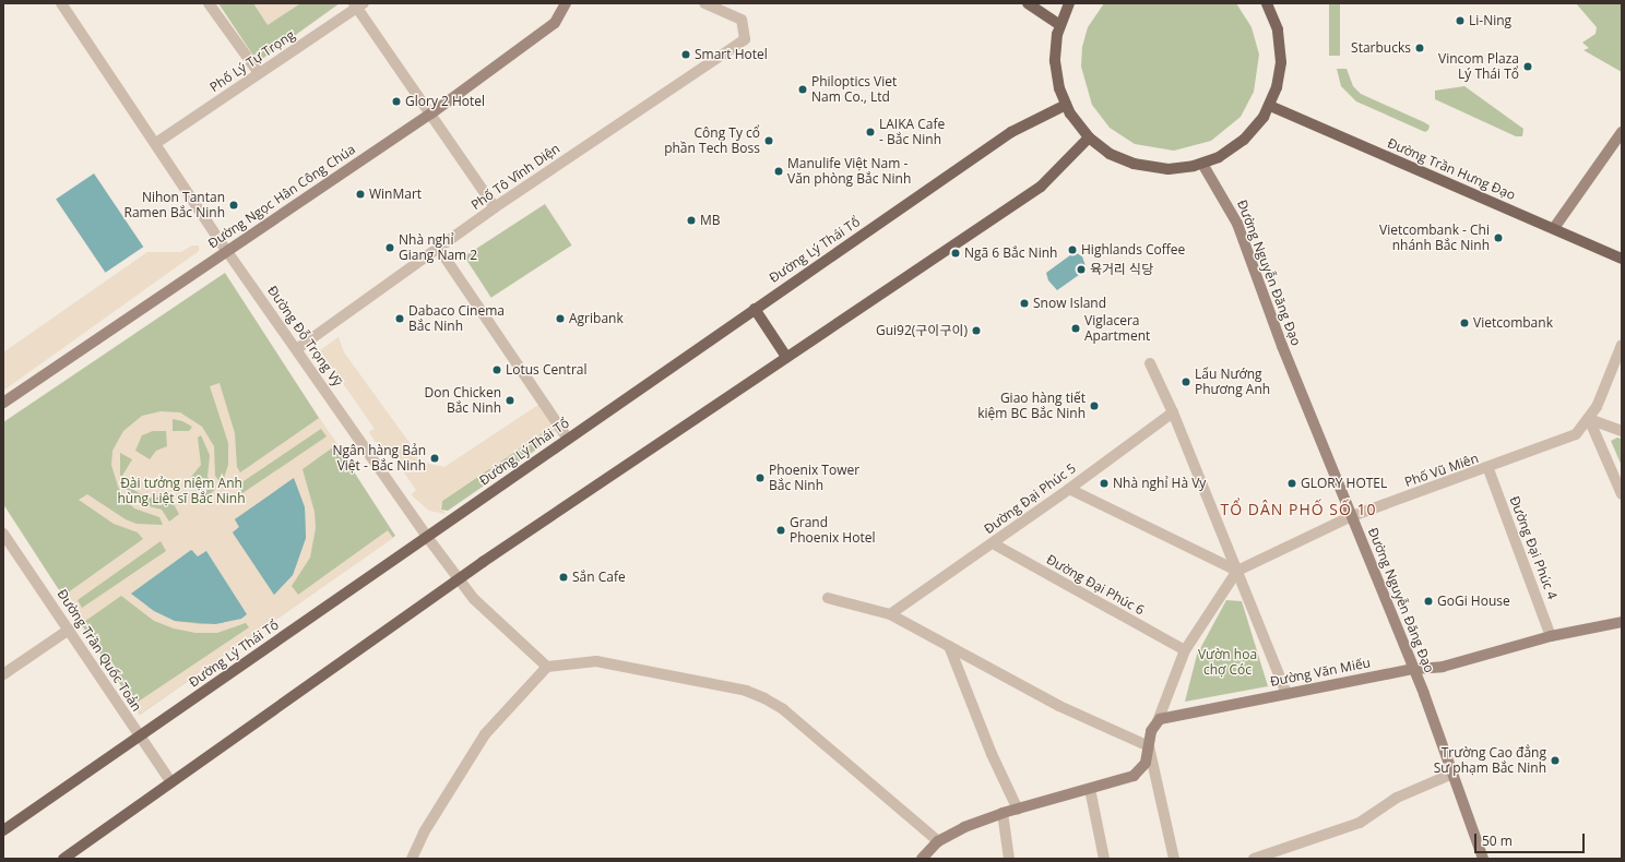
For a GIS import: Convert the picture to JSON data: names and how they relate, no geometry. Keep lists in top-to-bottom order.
{
  "streets": {
    "main road": [
      "Đường Trần Hưng Đạo",
      "Đường Ngọc Hân Công Chúa",
      "Đường Lý Thái Tổ",
      "Đường Nguyễn Đăng Đạo",
      "Đường Văn Miếu"
    ],
    "street": [
      "Phố Lý Tự Trọng",
      "Phố Tô Vĩnh Diện",
      "Đường Đỗ Trọng Vỹ",
      "Phố Vũ Miên",
      "Đường Đại Phúc 5",
      "Đường Đại Phúc 4",
      "Đường Đại Phúc 6",
      "Đường Trần Quốc Toản"
    ]
  },
  "crossings": [
    ["Phố Lý Tự Trọng", "Đường Đỗ Trọng Vỹ"],
    ["Phố Tô Vĩnh Diện", "Đường Đỗ Trọng Vỹ"],
    ["Đường Ngọc Hân Công Chúa", "Đường Đỗ Trọng Vỹ"],
    ["Đường Lý Thái Tổ", "Đường Đỗ Trọng Vỹ"],
    ["Đường Lý Thái Tổ", "Đường Trần Quốc Toản"],
    ["Đường Nguyễn Đăng Đạo", "Phố Vũ Miên"],
    ["Đường Nguyễn Đăng Đạo", "Đường Văn Miếu"],
    ["Phố Vũ Miên", "Đường Đại Phúc 4"],
    ["Đường Đại Phúc 5", "Đường Đại Phúc 6"],
    ["Đường Đại Phúc 4", "Đường Văn Miếu"]
  ],
  "districts": ["TỔ DÂN PHỐ SỐ 10"],
  "parks": ["Đài tưởng niệm Anh hùng Liệt sĩ Bắc Ninh", "Vườn hoa chợ Cóc"],
  "places": [
    "Li-Ning",
    "Starbucks",
    "Smart Hotel",
    "Vincom Plaza Lý Thái Tổ",
    "Philoptics Viet Nam Co., Ltd",
    "Glory 2 Hotel",
    "LAIKA Cafe - Bắc Ninh",
    "Công Ty cổ phần Tech Boss",
    "Manulife Việt Nam - Văn phòng Bắc Ninh",
    "WinMart",
    "Nihon Tantan Ramen Bắc Ninh",
    "MB",
    "Vietcombank - Chi nhánh Bắc Ninh",
    "Nhà nghỉ Giang Nam 2",
    "Highlands Coffee",
    "Ngã 6 Bắc Ninh",
    "육거리 식당",
    "Snow Island",
    "Dabaco Cinema Bắc Ninh",
    "Agribank",
    "Vietcombank",
    "Viglacera Apartment",
    "Gui92(구이구이)",
    "Lotus Central",
    "Lẩu Nướng Phương Anh",
    "Don Chicken Bắc Ninh",
    "Giao hàng tiết kiệm BC Bắc Ninh",
    "Ngân hàng Bản Việt - Bắc Ninh",
    "Phoenix Tower Bắc Ninh",
    "Nhà nghỉ Hà Vy",
    "GLORY HOTEL",
    "Grand Phoenix Hotel",
    "Sắn Cafe",
    "GoGi House",
    "Trường Cao đẳng Sư phạm Bắc Ninh"
  ],
  "scale_bar": "50 m"
}
